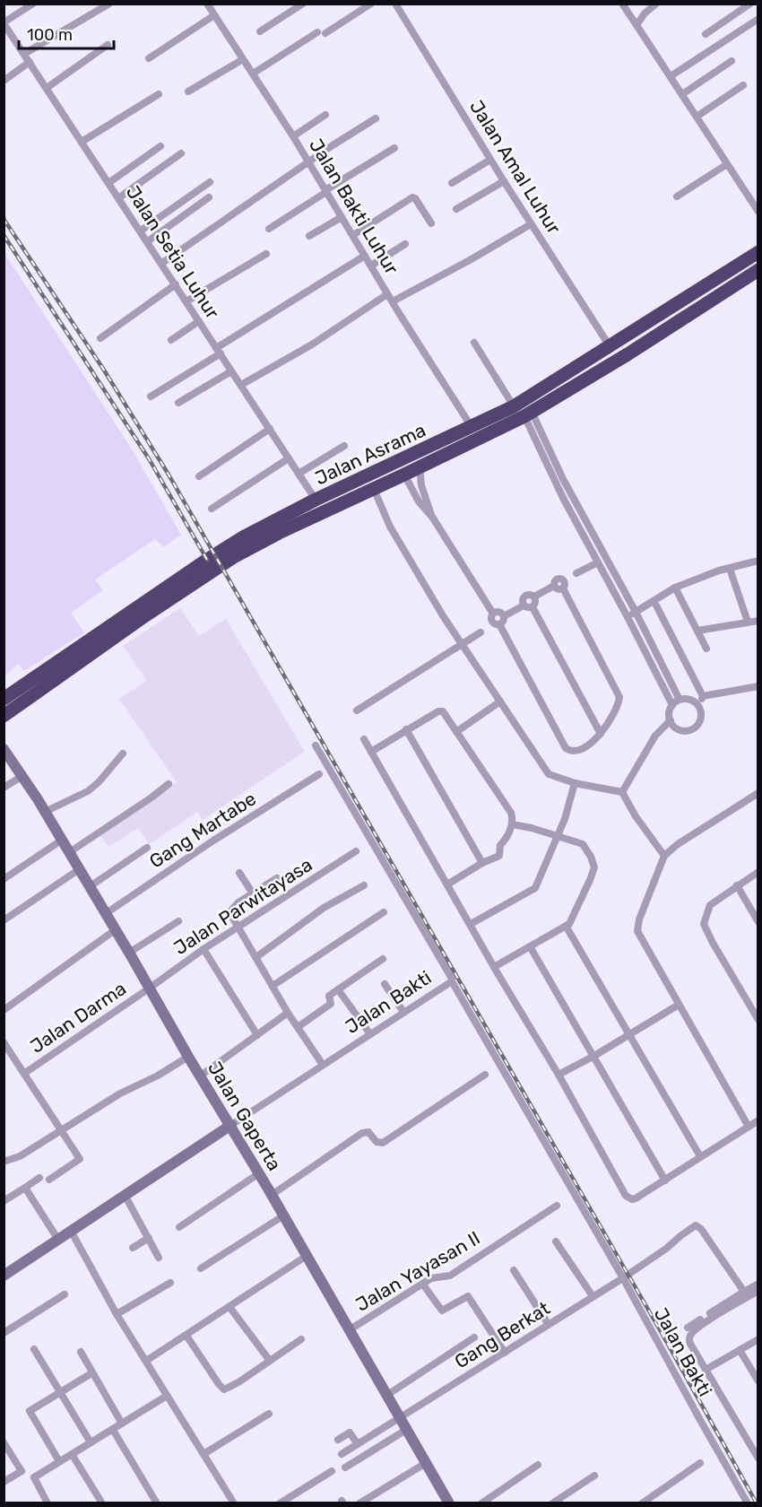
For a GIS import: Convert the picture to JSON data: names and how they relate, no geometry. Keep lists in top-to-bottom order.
{
  "streets": {
    "highway": ["Jalan Asrama"],
    "street": [
      "Jalan Amal Luhur",
      "Jalan Bakti Luhur",
      "Jalan Setia Luhur",
      "Gang Martabe",
      "Jalan Parwitayasa",
      "Jalan Bakti",
      "Jalan Darma",
      "Jalan Gaperta",
      "Jalan Yayasan II",
      "Gang Berkat"
    ]
  },
  "crossings": [
    ["Jalan Amal Luhur", "Jalan Asrama"],
    ["Jalan Bakti Luhur", "Jalan Asrama"],
    ["Jalan Setia Luhur", "Jalan Asrama"],
    ["Gang Martabe", "Jalan Gaperta"],
    ["Jalan Parwitayasa", "Jalan Darma"],
    ["Jalan Parwitayasa", "Jalan Gaperta"],
    ["Jalan Bakti", "Jalan Gaperta"],
    ["Jalan Bakti", "Gang Berkat"],
    ["Jalan Darma", "Jalan Gaperta"],
    ["Jalan Gaperta", "Jalan Yayasan II"],
    ["Jalan Gaperta", "Gang Berkat"]
  ],
  "scale_bar": "100 m"
}
